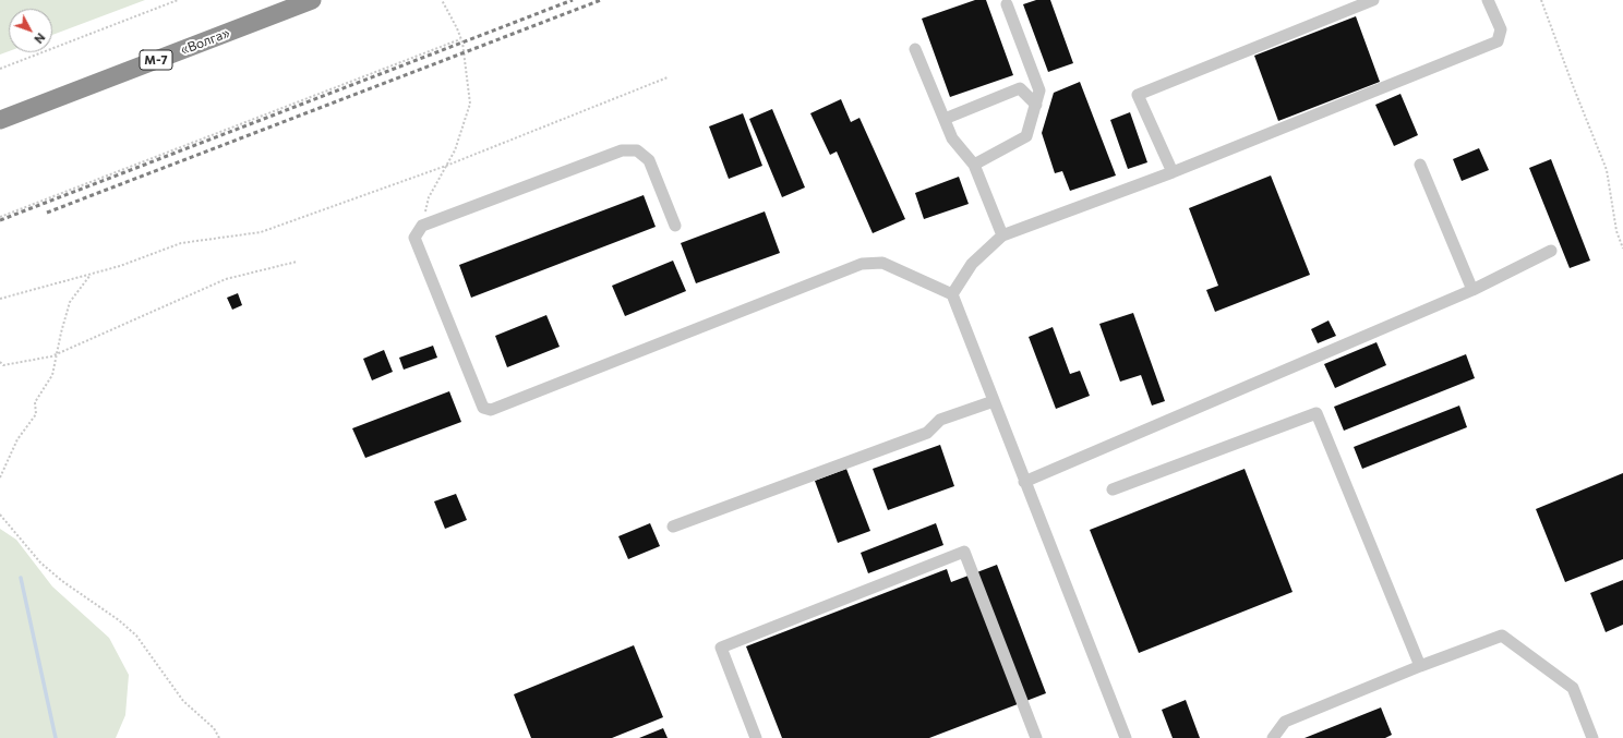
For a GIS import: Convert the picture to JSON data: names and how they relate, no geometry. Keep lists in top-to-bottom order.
{
  "streets": {
    "highway": ["«Волга»", "М-7"]
  },
  "north": "bottom right"
}
